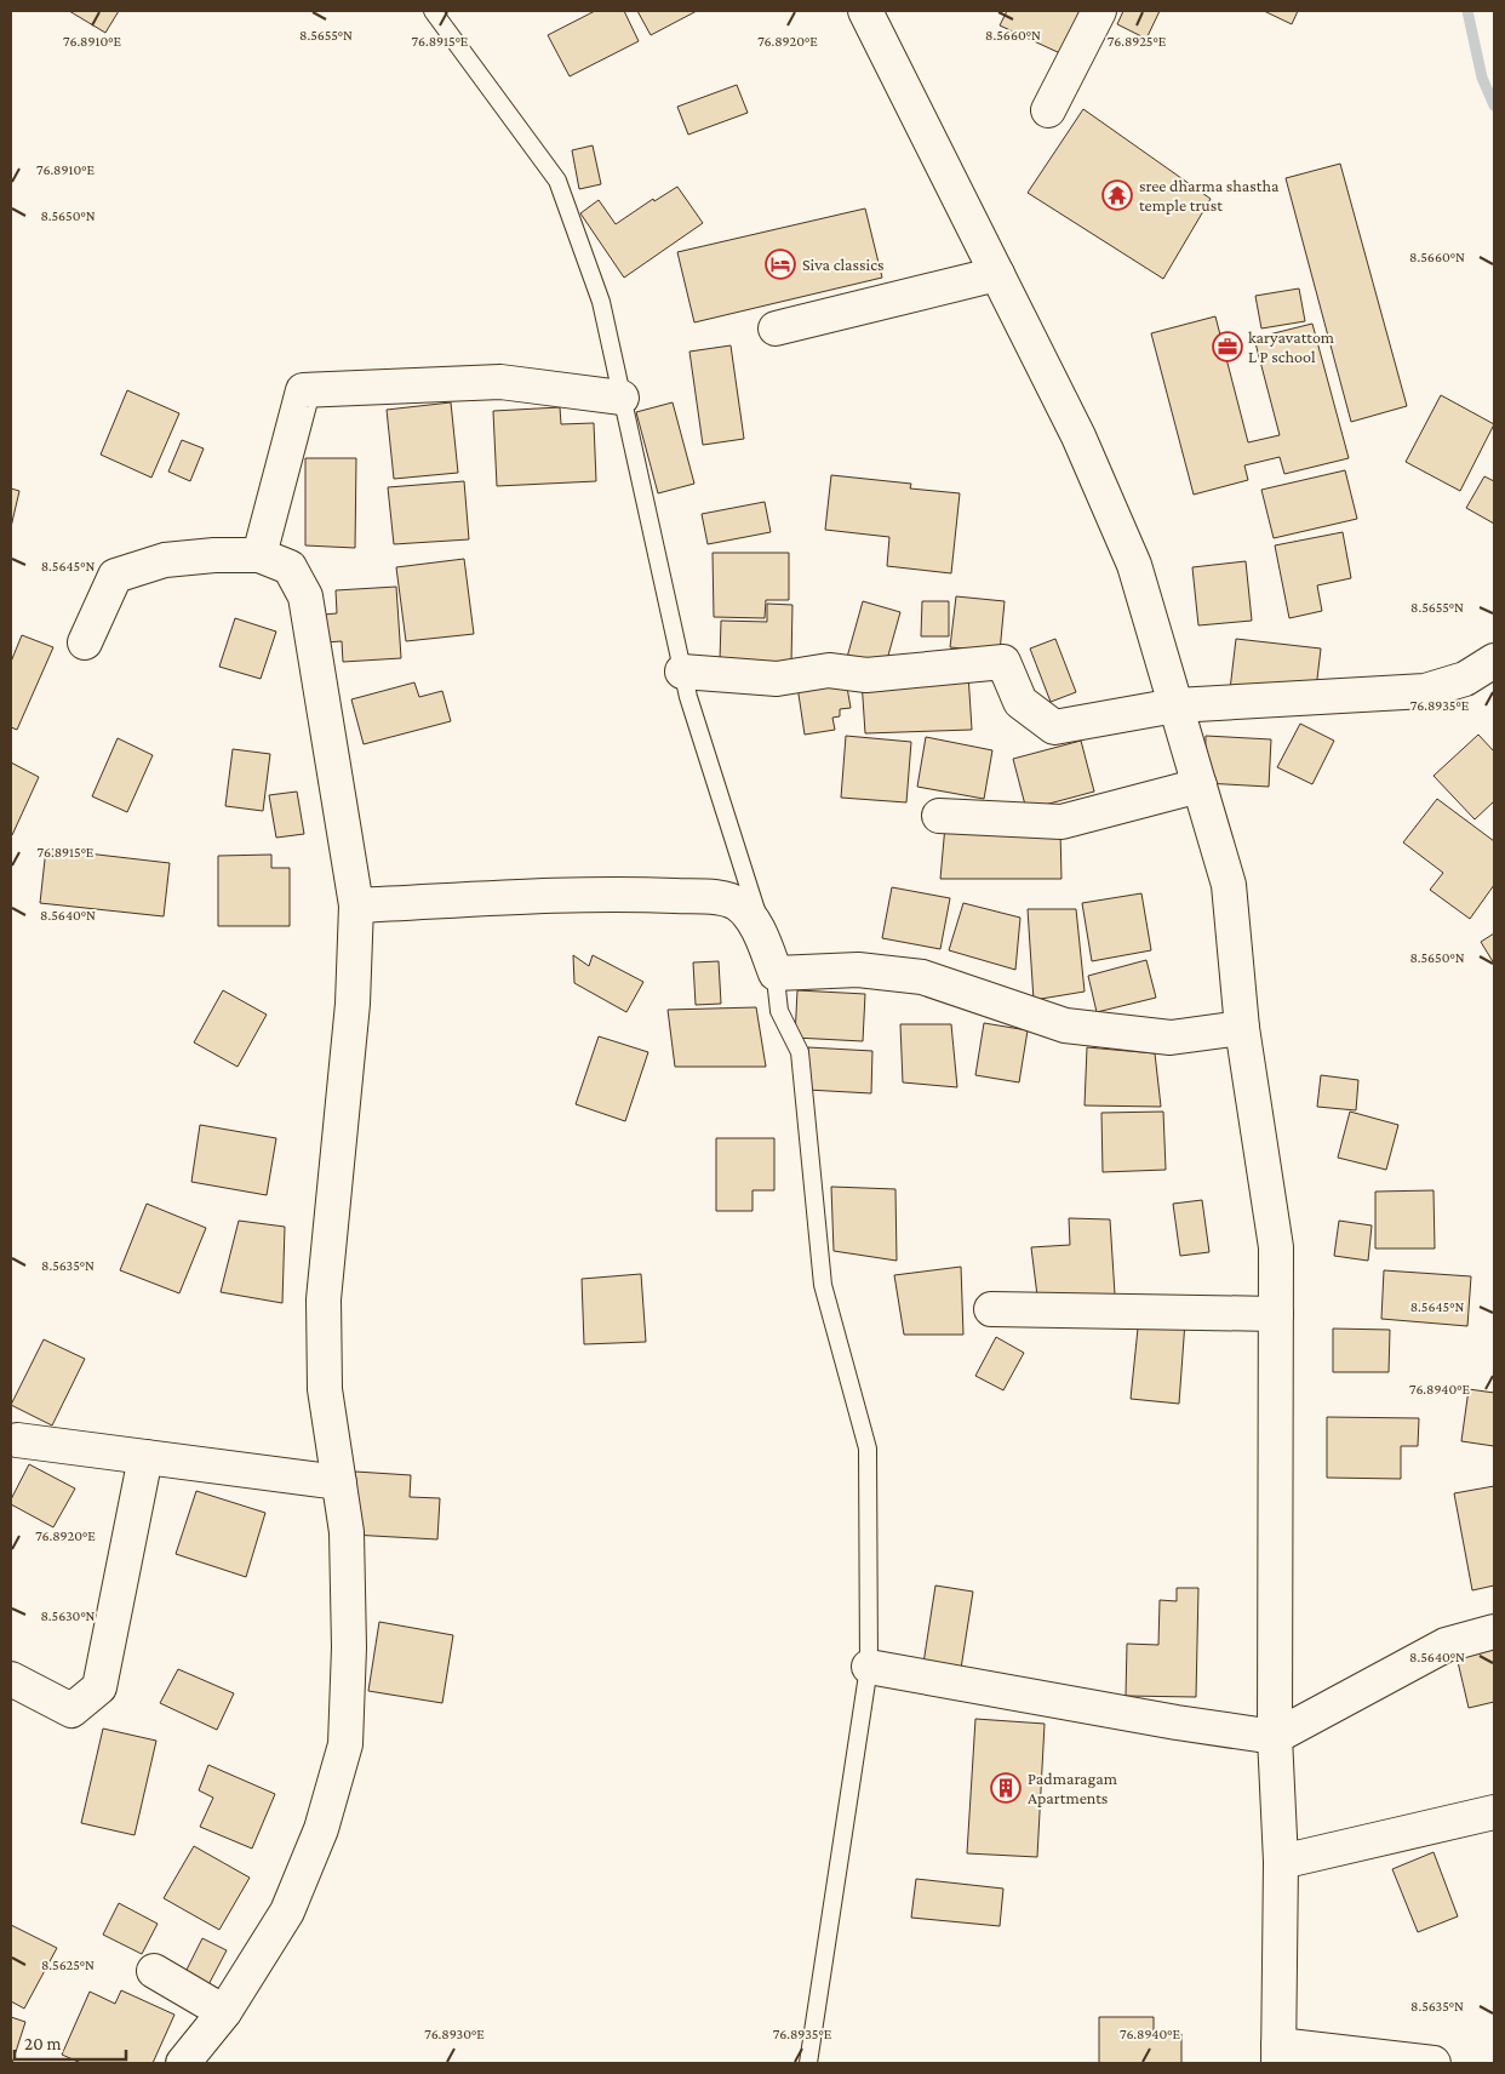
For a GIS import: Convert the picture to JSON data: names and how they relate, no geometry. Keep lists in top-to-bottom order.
{
  "places": {
    "temple": ["sree dharma shastha temple trust"],
    "hotel": ["Siva classics"],
    "office": ["karyavattom L P school"],
    "building": ["Padmaragam Apartments"]
  },
  "scale_bar": "20 m",
  "coordinates": [
    "8.5655°N",
    "8.5660°N",
    "76.8910°E",
    "76.8915°E",
    "76.8920°E",
    "76.8925°E",
    "8.5650°N",
    "8.5645°N",
    "76.8935°E",
    "8.5640°N",
    "8.5635°N",
    "76.8940°E",
    "8.5630°N",
    "8.5625°N",
    "76.8930°E"
  ]
}
